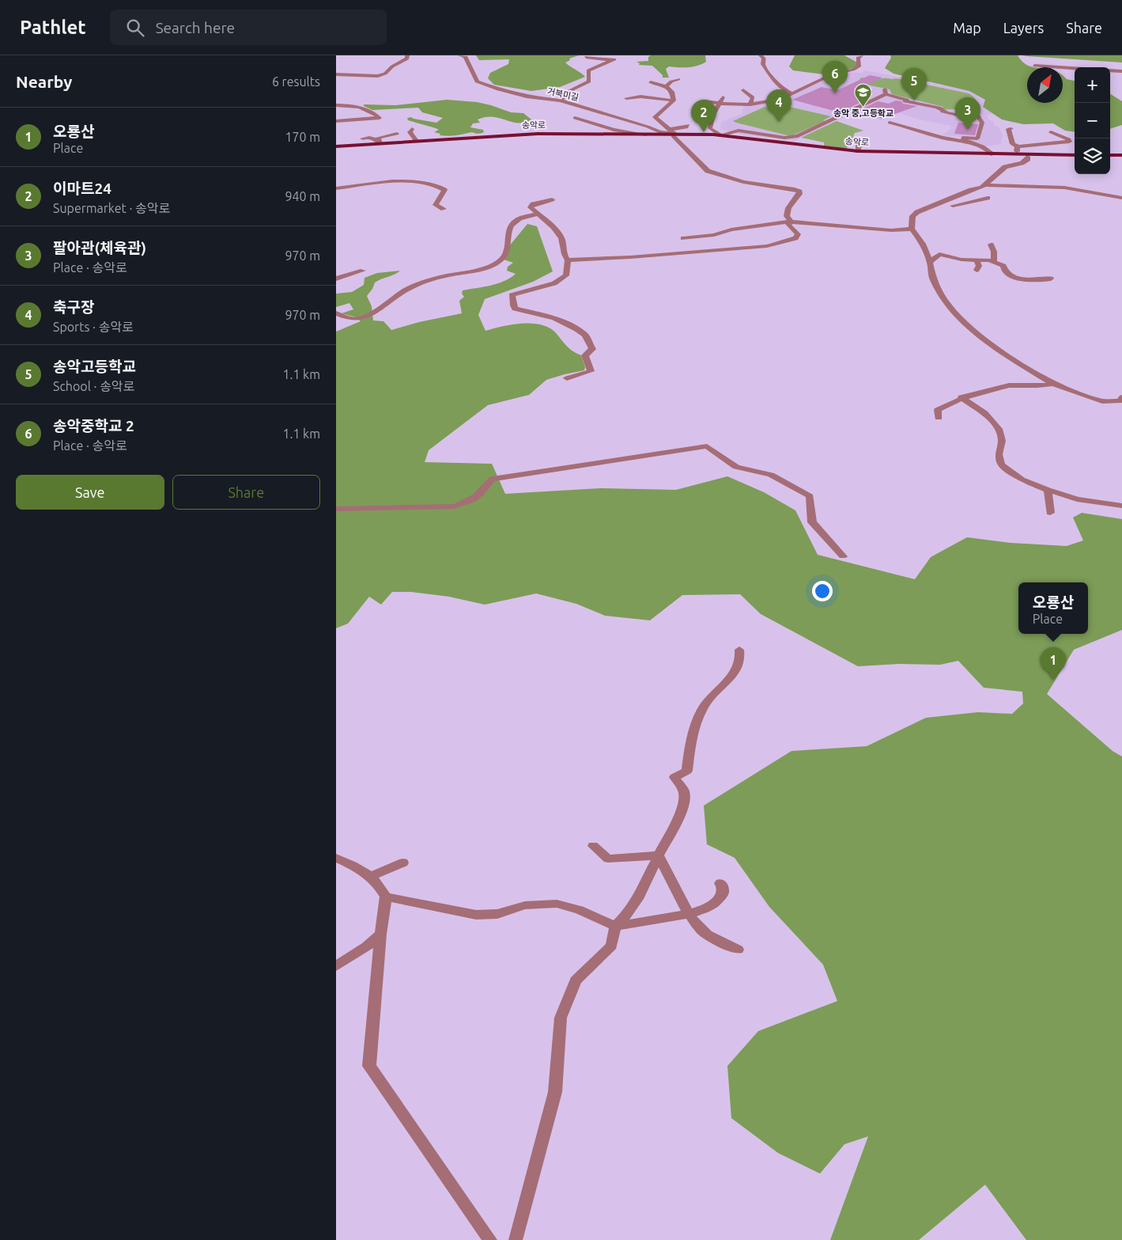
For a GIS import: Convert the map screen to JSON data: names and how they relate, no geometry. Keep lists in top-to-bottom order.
{
  "streets": {
    "main road": ["송악로"],
    "street": ["거북미길"]
  },
  "crossings": [
    ["거북미길", "송악로"]
  ],
  "places": {
    "school or university": ["송악 중,고등학교"]
  },
  "north": "top right",
  "page": {
    "header": "Pathlet",
    "search": "Search here",
    "nav": ["Map", "Layers", "Share"],
    "heading": ["Nearby", "6 results"],
    "pins": [
      "6",
      "5",
      "4",
      "3",
      "2",
      "1"
    ],
    "map_buttons": ["+", "−"],
    "list": [
      {
        "mark": "1",
        "name": "오룡산",
        "note": "Place",
        "value": "170 m"
      },
      {
        "mark": "2",
        "name": "이마트24",
        "note": "Supermarket · 송악로",
        "value": "940 m"
      },
      {
        "mark": "3",
        "name": "팔아관(체육관)",
        "note": "Place · 송악로",
        "value": "970 m"
      },
      {
        "mark": "4",
        "name": "축구장",
        "note": "Sports · 송악로",
        "value": "970 m"
      },
      {
        "mark": "5",
        "name": "송악고등학교",
        "note": "School · 송악로",
        "value": "1.1 km"
      },
      {
        "mark": "6",
        "name": "송악중학교 2",
        "note": "Place · 송악로",
        "value": "1.1 km"
      }
    ],
    "buttons": ["Save", "Share"],
    "popup": ["오룡산", "Place"]
  }
}
